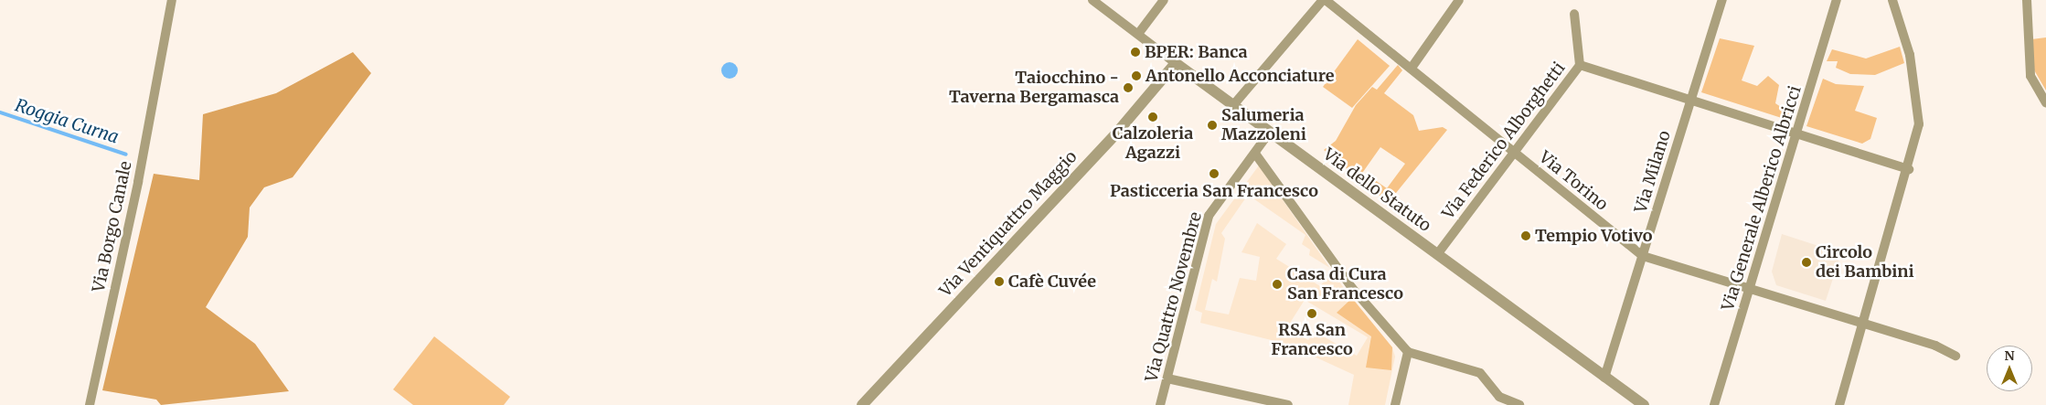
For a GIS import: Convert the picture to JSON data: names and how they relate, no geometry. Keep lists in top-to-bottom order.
{
  "streets": {
    "street": [
      "Via Federico Alborghetti",
      "Via Milano",
      "Via Torino",
      "Via dello Statuto",
      "Via Generale Alberico Albricci",
      "Via Ventiquattro Maggio",
      "Via Borgo Canale",
      "Via Quattro Novembre"
    ]
  },
  "crossings": [
    ["Via Federico Alborghetti", "Via Torino"],
    ["Via Federico Alborghetti", "Via dello Statuto"],
    ["Via Milano", "Via Torino"],
    ["Via Milano", "Via dello Statuto"],
    ["Via Torino", "Via Generale Alberico Albricci"],
    ["Via dello Statuto", "Via Ventiquattro Maggio"],
    ["Via dello Statuto", "Via Quattro Novembre"]
  ],
  "water": ["Roggia Curna"],
  "places": [
    "BPER: Banca",
    "Antonello Acconciature",
    "Taiocchino - Taverna Bergamasca",
    "Calzoleria Agazzi",
    "Salumeria Mazzoleni",
    "Pasticceria San Francesco",
    "Tempio Votivo",
    "Circolo dei Bambini",
    "Cafè Cuvée",
    "Casa di Cura San Francesco",
    "RSA San Francesco"
  ],
  "north": "top"
}
